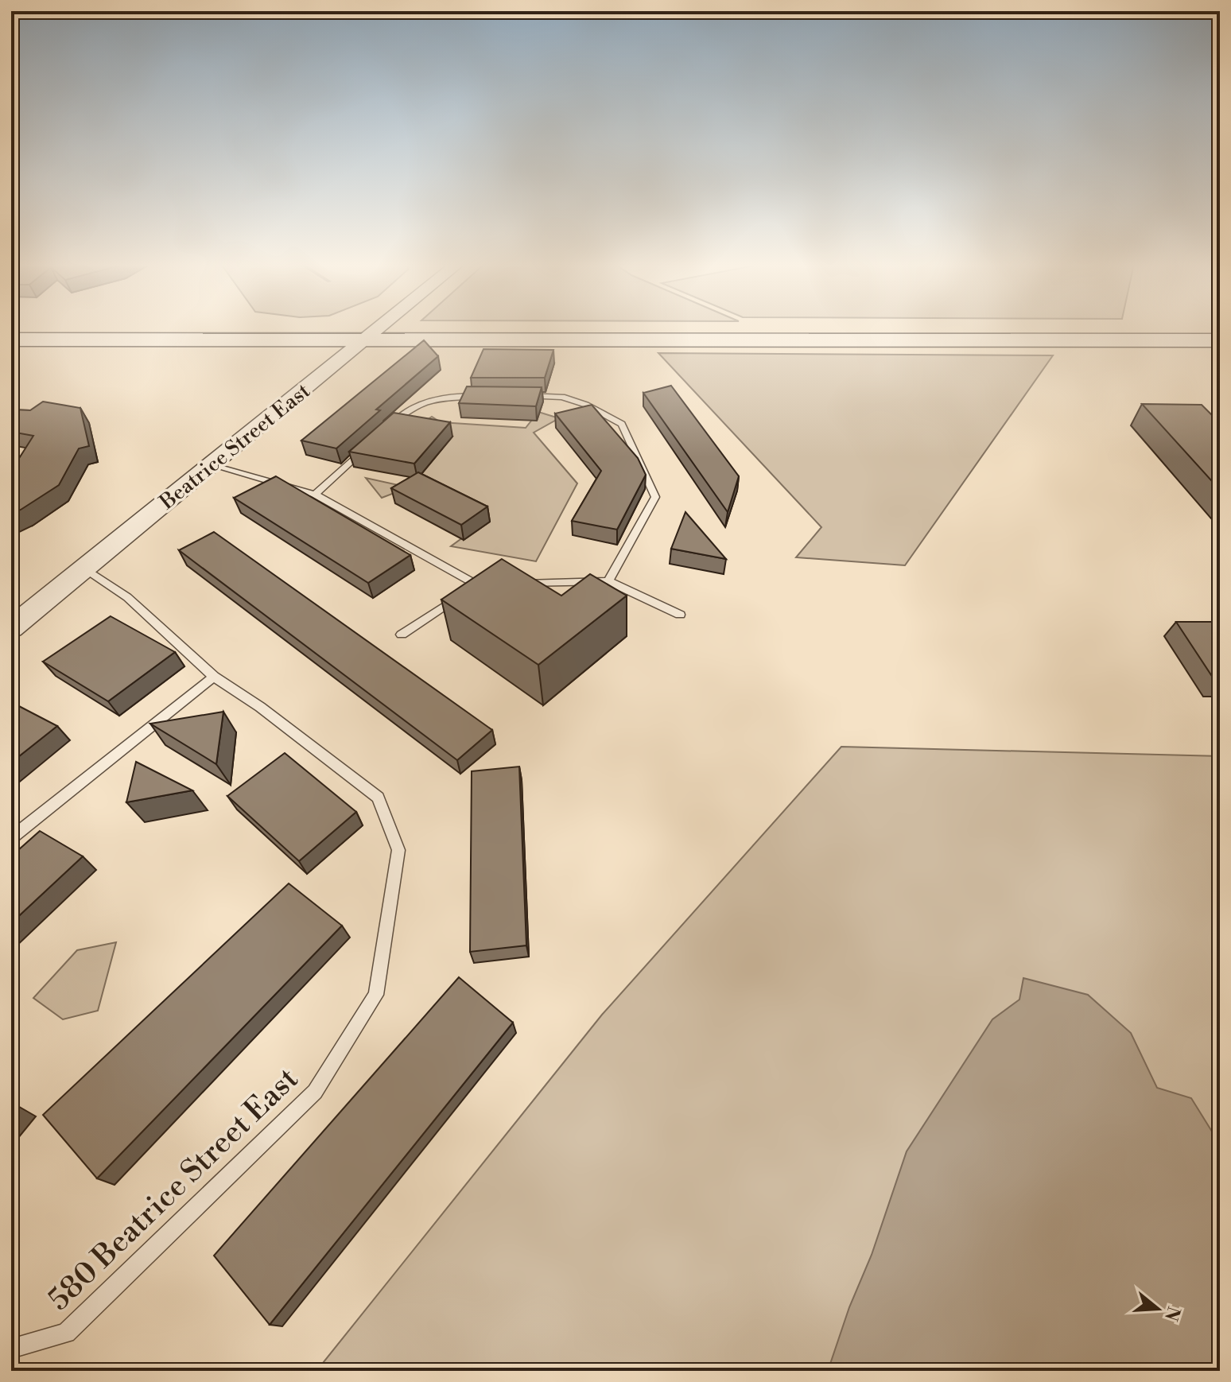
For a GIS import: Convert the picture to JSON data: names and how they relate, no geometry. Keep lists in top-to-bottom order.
{
  "streets": {
    "street": ["Beatrice Street East"],
    "lane": ["580 Beatrice Street East"]
  },
  "crossings": [
    ["Beatrice Street East", "580 Beatrice Street East"]
  ],
  "north": "right"
}
